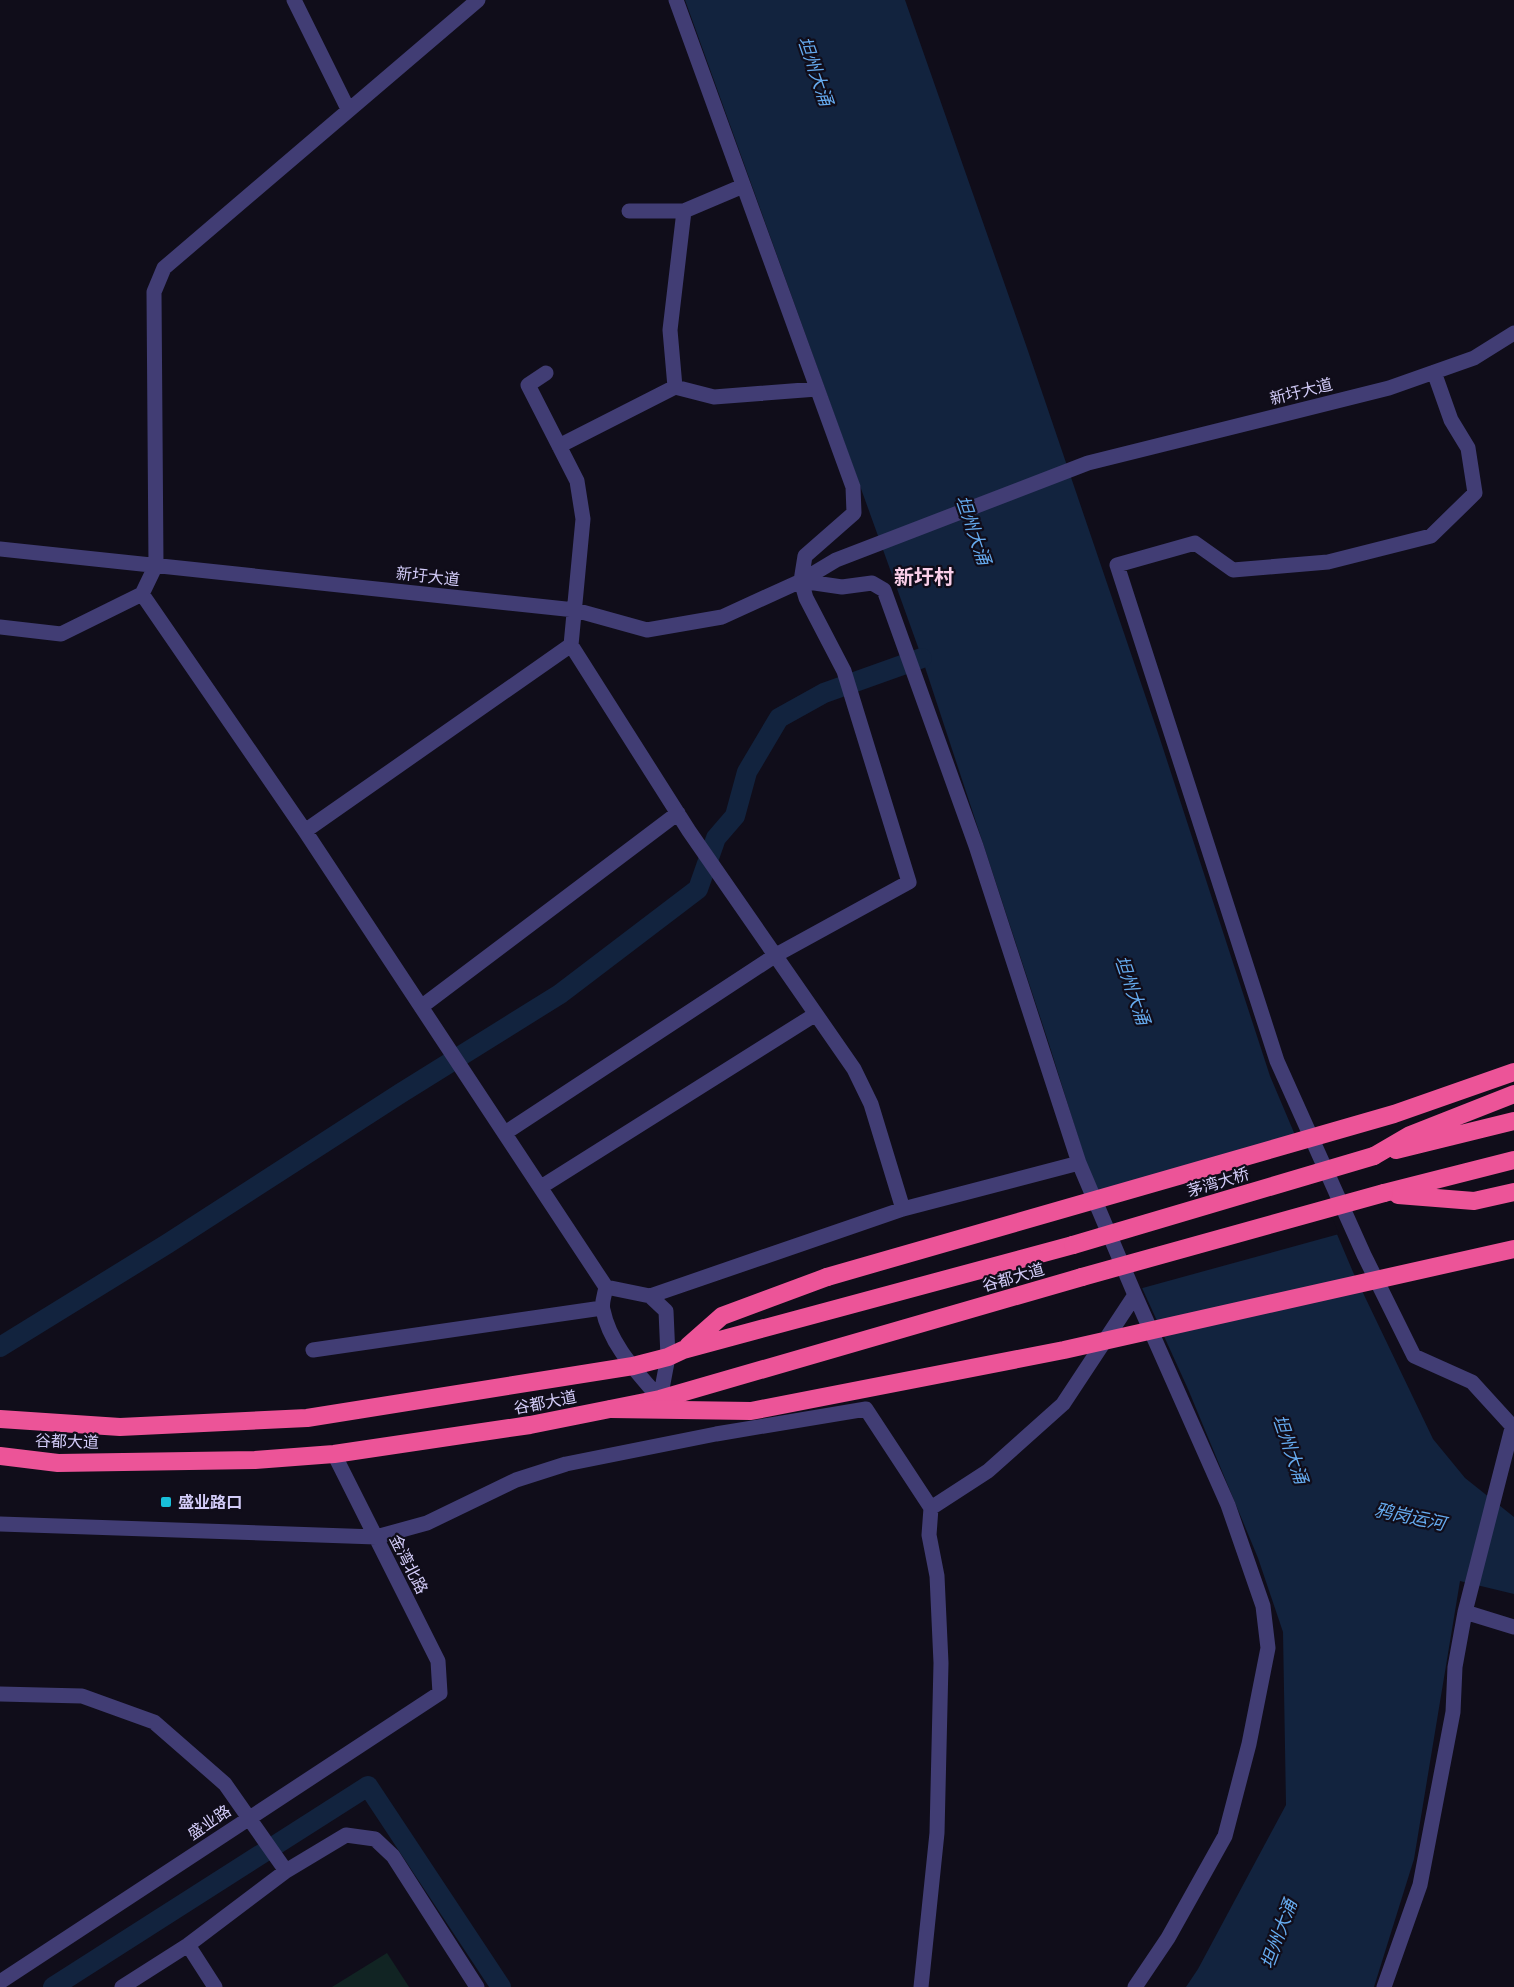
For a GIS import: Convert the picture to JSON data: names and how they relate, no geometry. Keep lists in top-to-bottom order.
{
  "streets": {
    "highway": ["茅湾大桥", "谷都大道"],
    "street": ["新圩大道", "金湾北路", "盛业路"]
  },
  "crossings": [
    ["茅湾大桥", "谷都大道"],
    ["谷都大道", "金湾北路"],
    ["金湾北路", "盛业路"]
  ],
  "districts": ["新圩村"],
  "water": ["坦州大涌", "鸦岗运河"],
  "places": {
    "transit": ["盛业路口"]
  }
}
